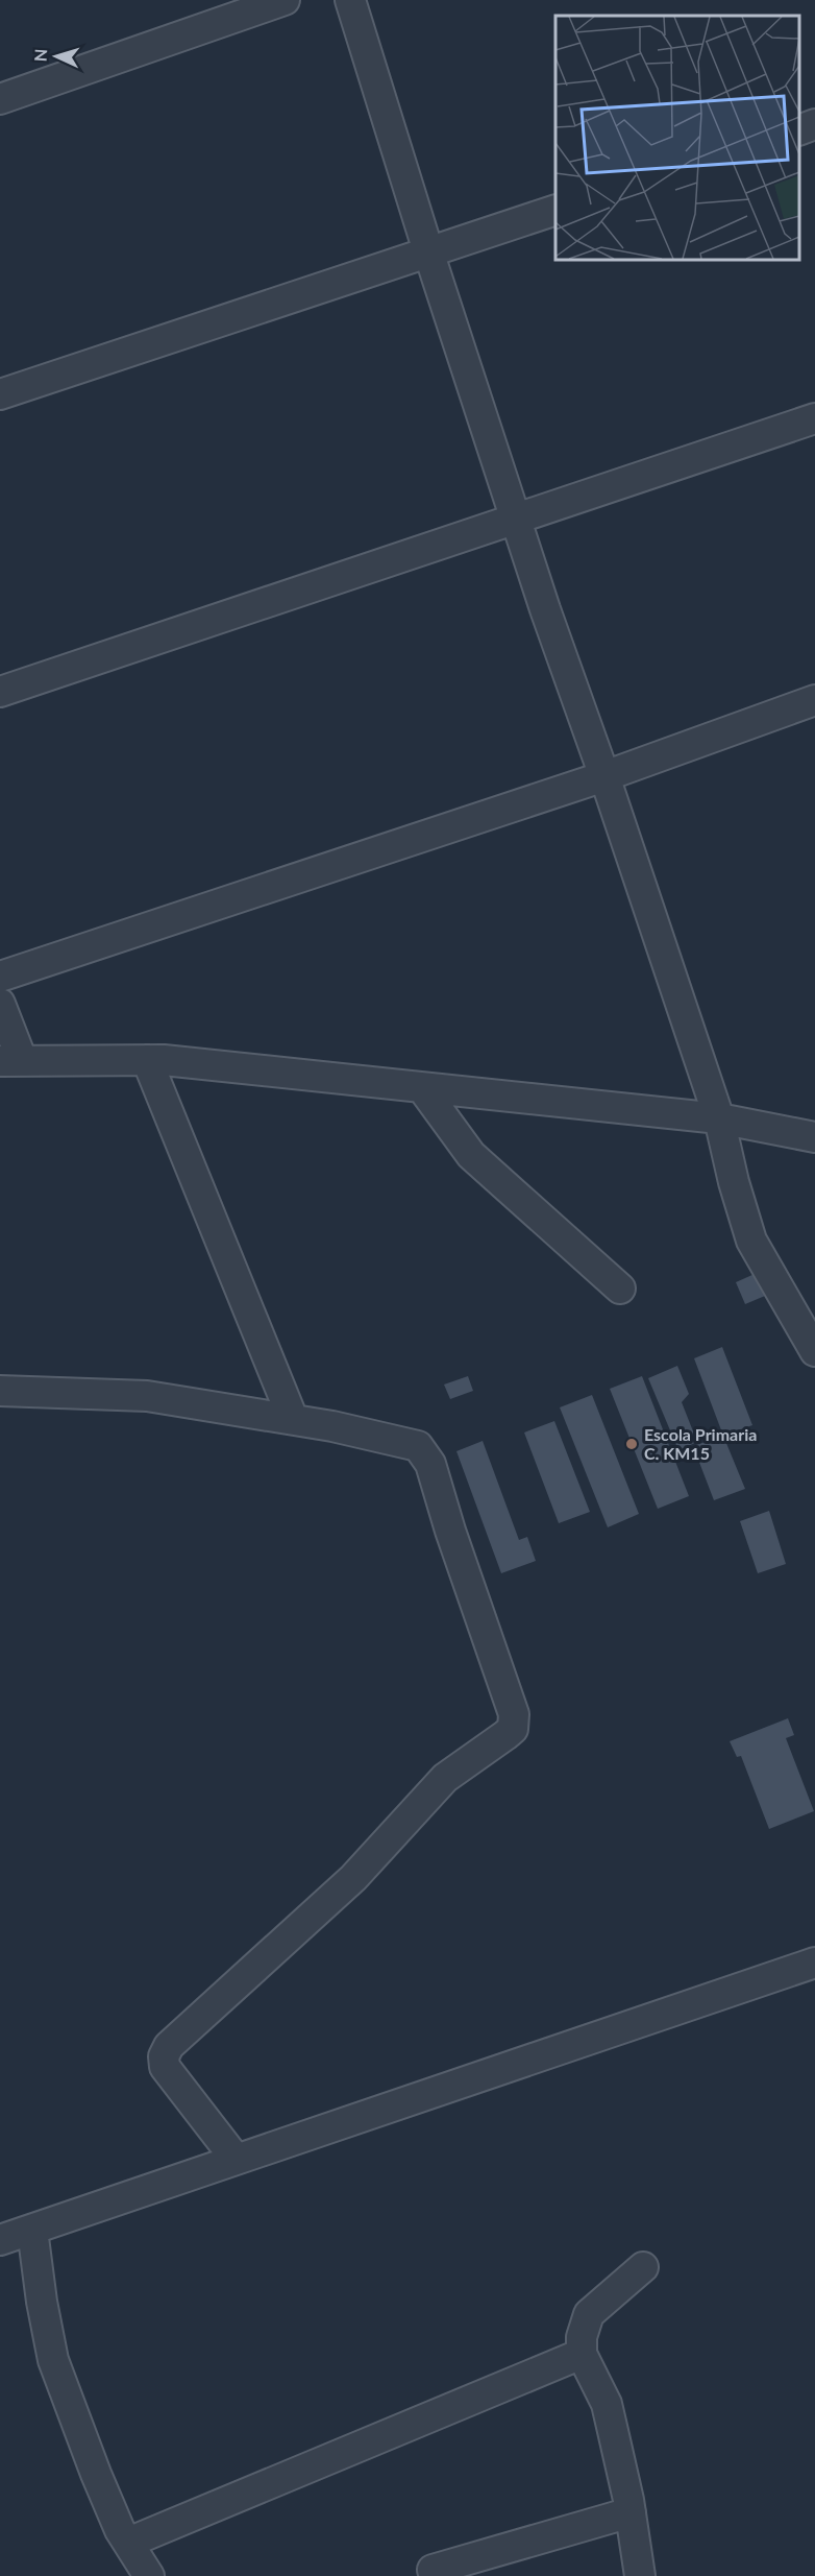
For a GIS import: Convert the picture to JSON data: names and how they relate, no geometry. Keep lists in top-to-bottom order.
{
  "places": ["Escola Primaria C. KM15"],
  "north": "left"
}
